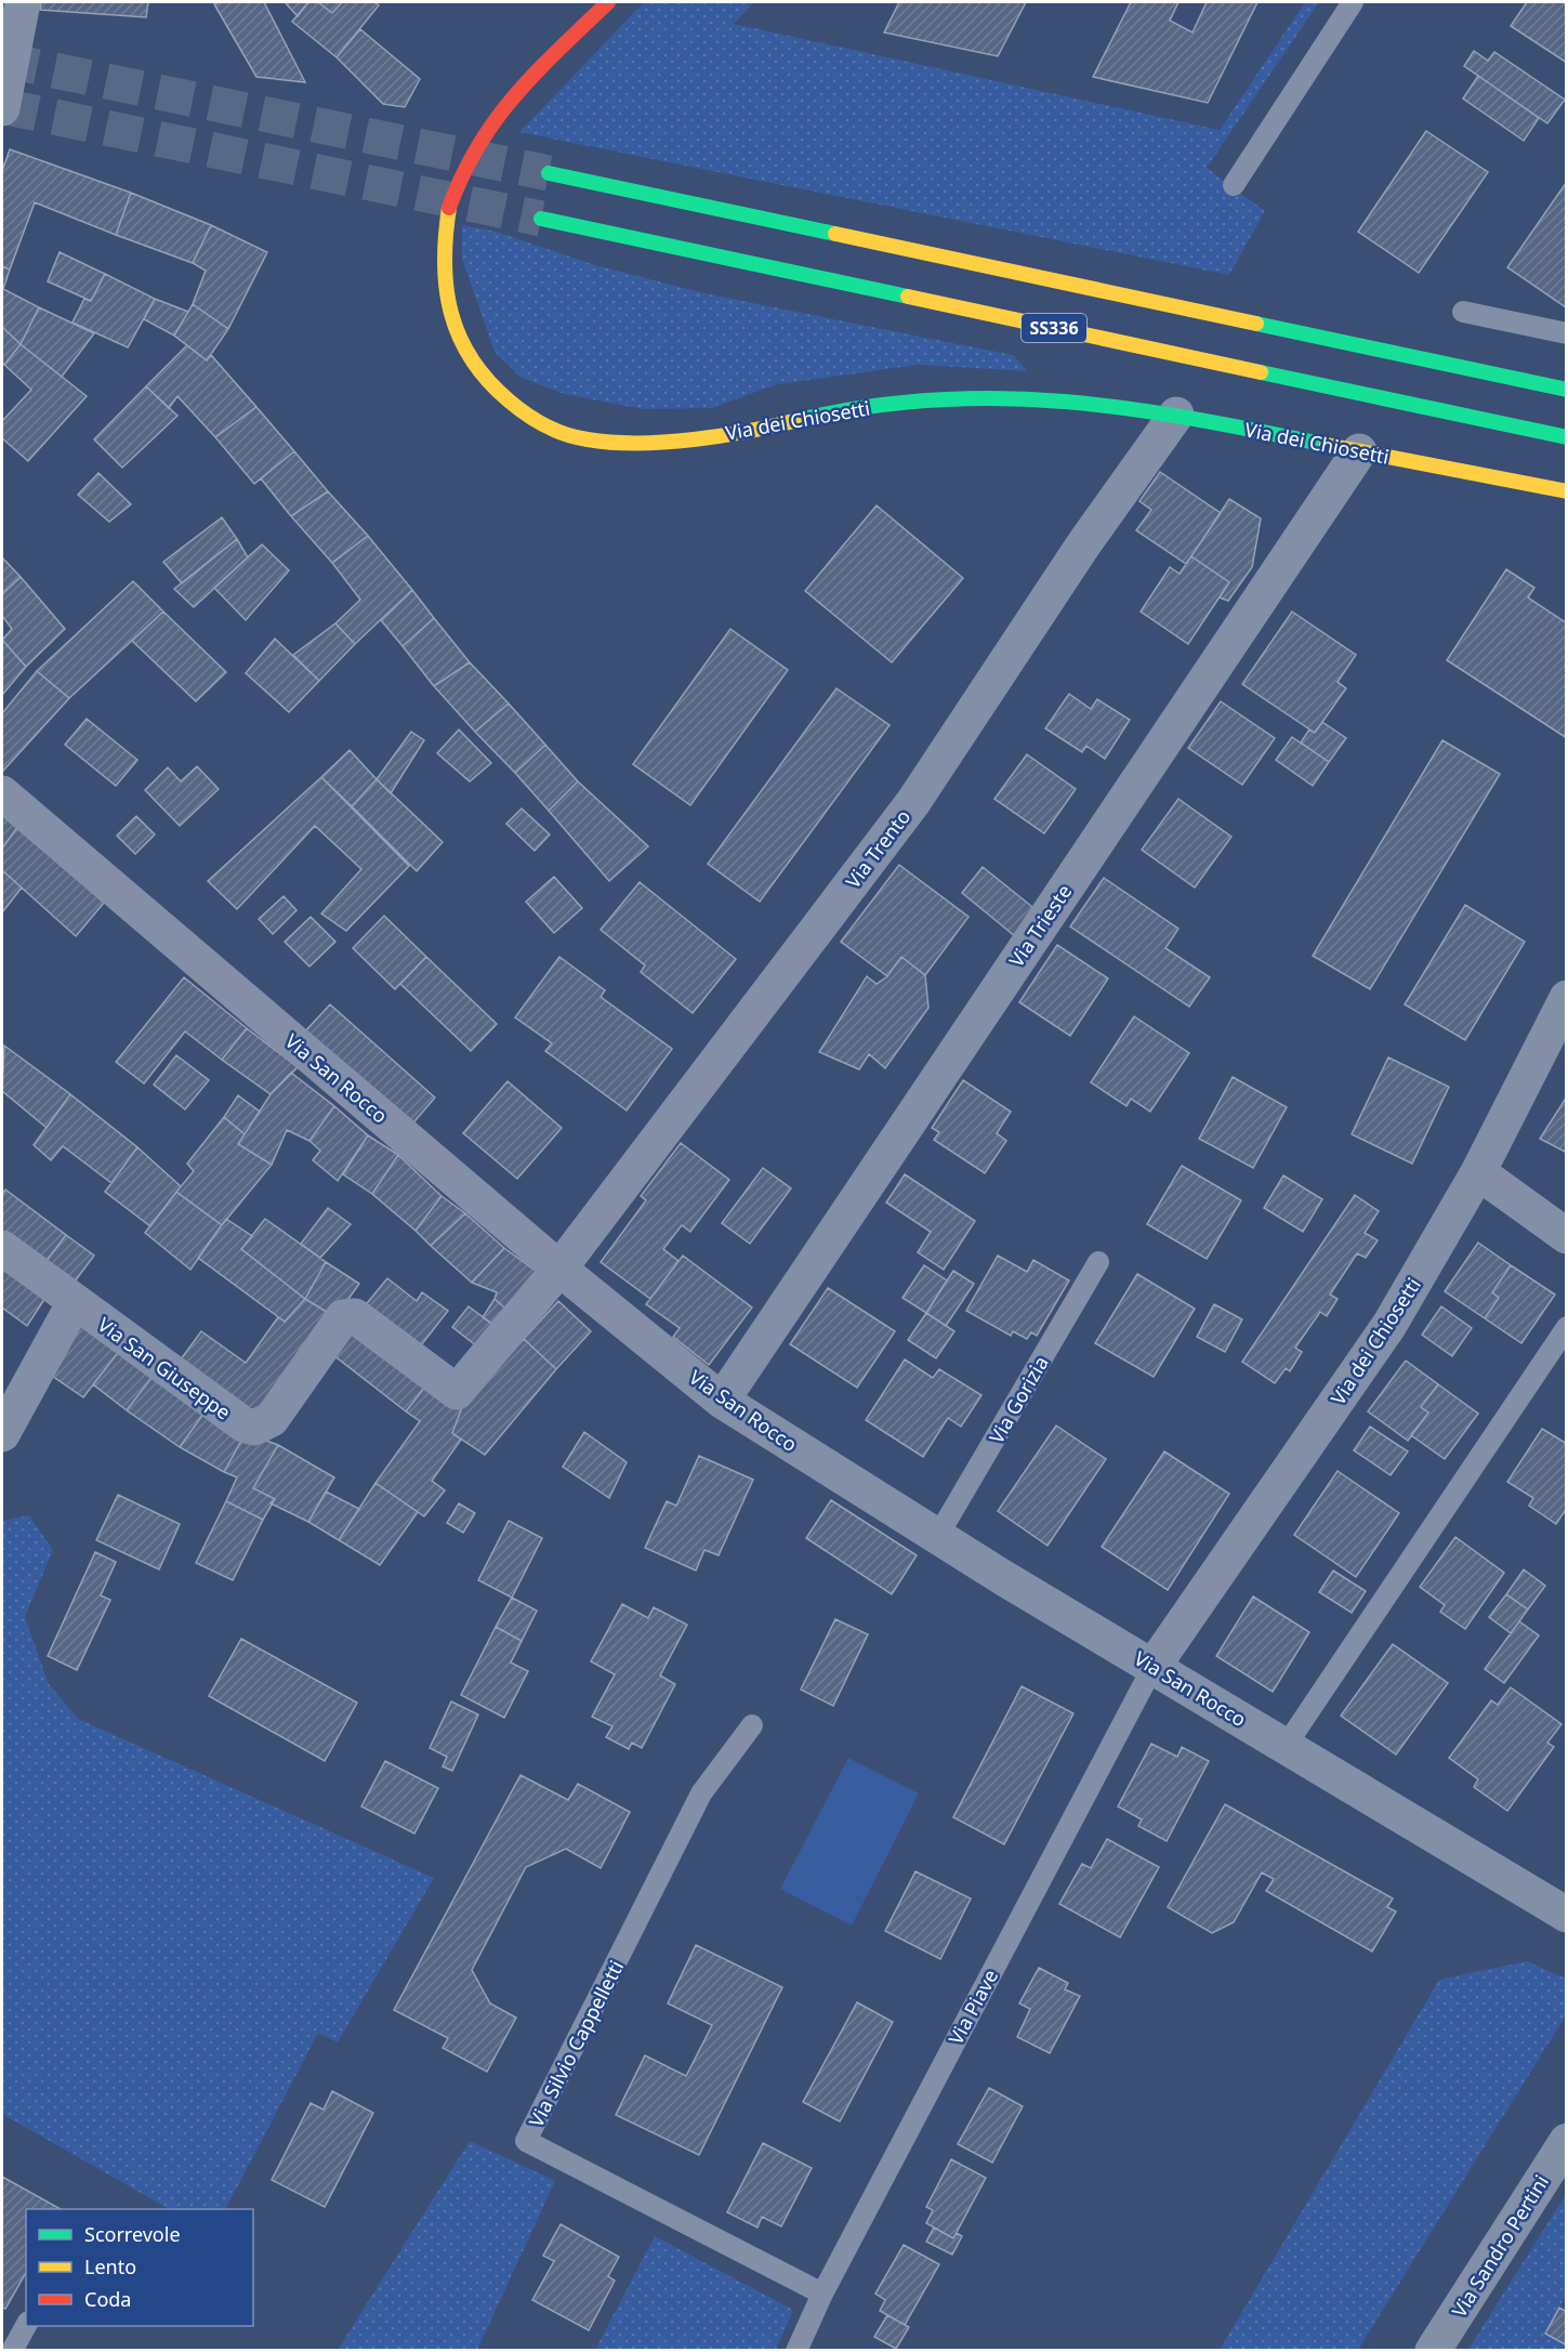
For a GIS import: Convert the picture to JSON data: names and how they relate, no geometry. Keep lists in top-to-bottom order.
{
  "streets": {
    "main road": ["SS336", "Via dei Chiosetti"],
    "street": [
      "Via Trento",
      "Via Trieste",
      "Via San Rocco",
      "Via San Giuseppe",
      "Via Sandro Pertini"
    ],
    "lane": ["Via Gorizia", "Via Piave", "Via Silvio Cappelletti"]
  },
  "crossings": [
    ["Via dei Chiosetti", "Via Trento"],
    ["Via dei Chiosetti", "Via Trieste"],
    ["Via dei Chiosetti", "Via San Rocco"],
    ["Via dei Chiosetti", "Via Piave"],
    ["Via Trento", "Via San Rocco"],
    ["Via Trento", "Via San Giuseppe"],
    ["Via Trieste", "Via San Rocco"],
    ["Via San Rocco", "Via San Giuseppe"],
    ["Via San Rocco", "Via Gorizia"],
    ["Via San Rocco", "Via Piave"],
    ["Via Piave", "Via Silvio Cappelletti"]
  ],
  "legend": ["Scorrevole", "Lento", "Coda"]
}
